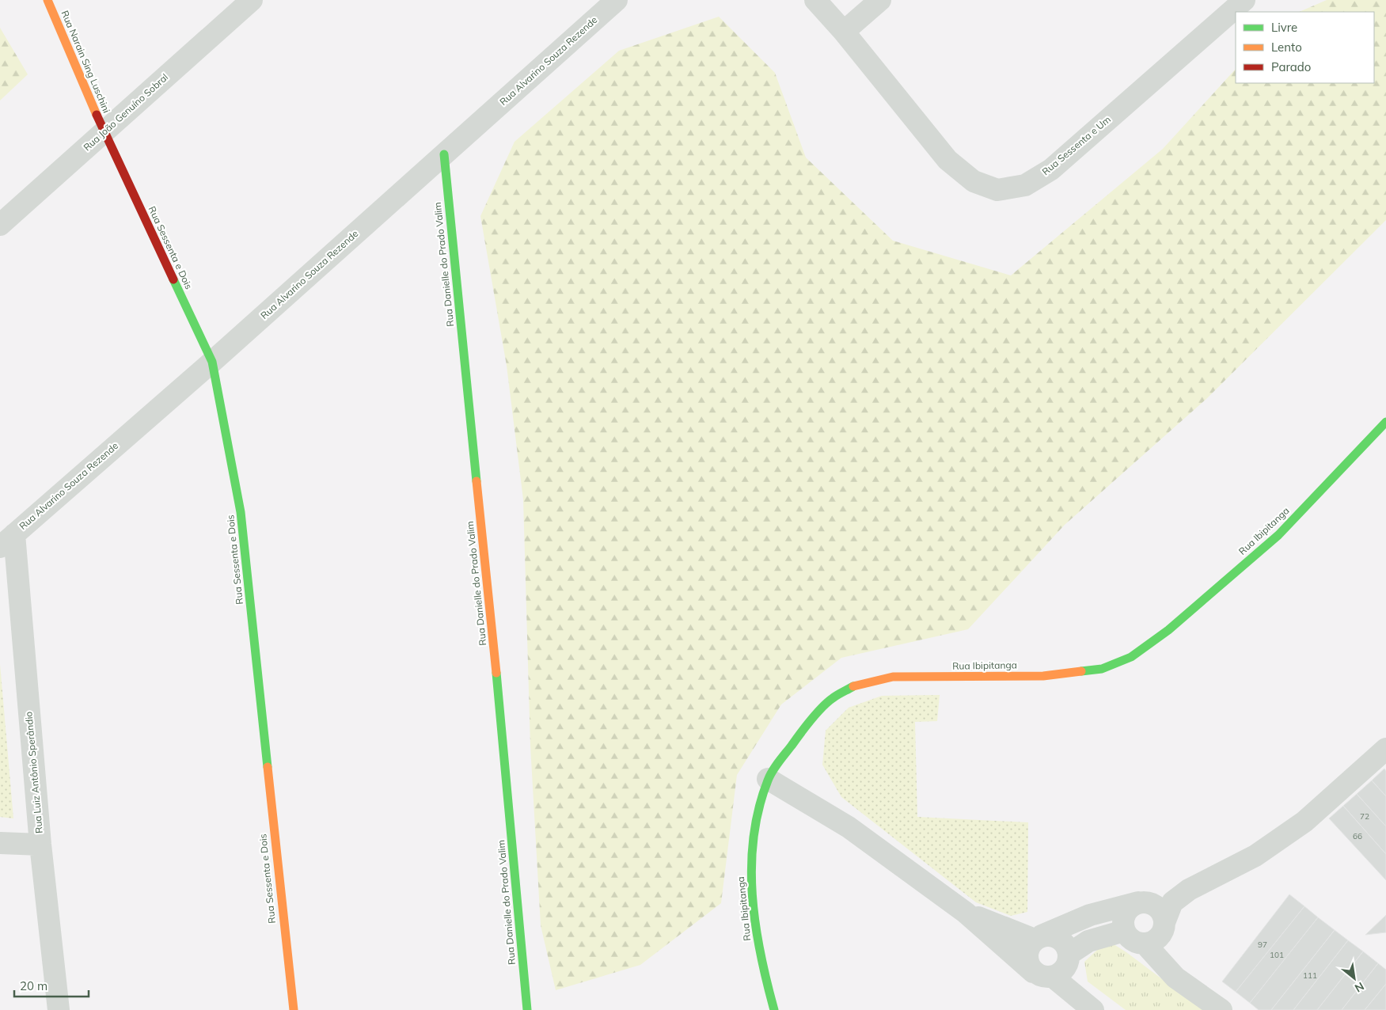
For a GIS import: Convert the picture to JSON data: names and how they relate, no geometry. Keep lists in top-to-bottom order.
{
  "streets": {
    "street": [
      "Rua Alvarino Souza Rezende",
      "Rua Narain Sing Luschini",
      "Rua João Genuíno Sobral",
      "Rua Sessenta e Um",
      "Rua Sessenta e Dois",
      "Rua Danielle do Prado Valim",
      "Rua Ibipitanga",
      "Rua Luiz Antônio Sperândio"
    ]
  },
  "crossings": [
    ["Rua Alvarino Souza Rezende", "Rua Sessenta e Dois"],
    ["Rua Alvarino Souza Rezende", "Rua Danielle do Prado Valim"],
    ["Rua Alvarino Souza Rezende", "Rua Luiz Antônio Sperândio"],
    ["Rua Narain Sing Luschini", "Rua João Genuíno Sobral"],
    ["Rua Narain Sing Luschini", "Rua Sessenta e Dois"],
    ["Rua João Genuíno Sobral", "Rua Sessenta e Dois"]
  ],
  "house_numbers": [
    "72",
    "66",
    "97",
    "101",
    "111"
  ],
  "legend": ["Livre", "Lento", "Parado"],
  "scale_bar": "20 m",
  "north": "bottom right"
}
